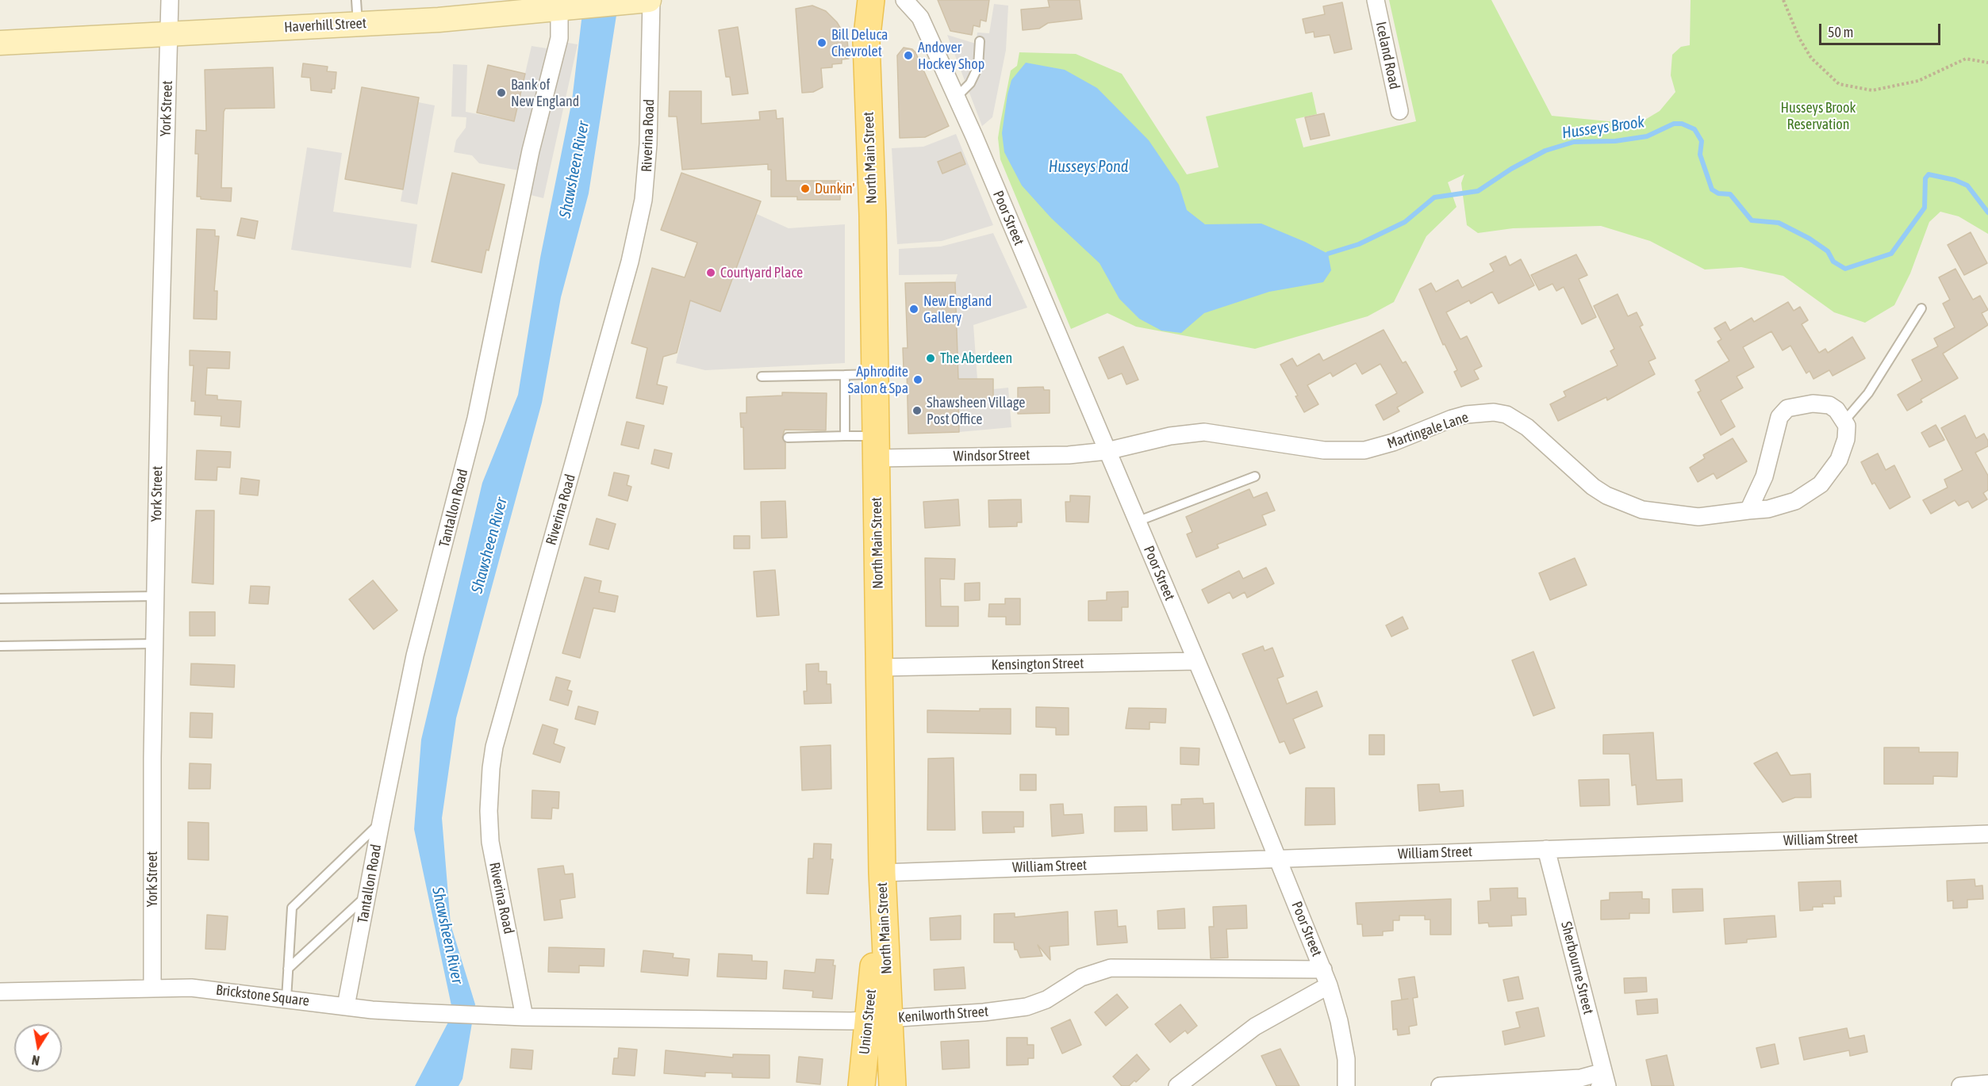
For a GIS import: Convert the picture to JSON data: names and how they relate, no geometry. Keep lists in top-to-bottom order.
{
  "streets": {
    "main road": ["Haverhill Street", "North Main Street", "Union Street"],
    "street": [
      "Iceland Road",
      "York Street",
      "Riverina Road",
      "Poor Street",
      "Martingale Lane",
      "Windsor Street",
      "Tantallon Road",
      "Kensington Street",
      "William Street",
      "Sherbourne Street",
      "Brickstone Square",
      "Kenilworth Street"
    ]
  },
  "crossings": [
    ["Haverhill Street", "York Street"],
    ["Haverhill Street", "Riverina Road"],
    ["Haverhill Street", "Tantallon Road"],
    ["York Street", "Brickstone Square"],
    ["Riverina Road", "Brickstone Square"],
    ["Riverina Road", "Kenilworth Street"],
    ["North Main Street", "Windsor Street"],
    ["North Main Street", "Kensington Street"],
    ["North Main Street", "William Street"],
    ["North Main Street", "Union Street"],
    ["Poor Street", "Martingale Lane"],
    ["Poor Street", "Windsor Street"],
    ["Poor Street", "Kensington Street"],
    ["Poor Street", "William Street"],
    ["Poor Street", "Kenilworth Street"],
    ["Martingale Lane", "Windsor Street"],
    ["Tantallon Road", "Brickstone Square"],
    ["William Street", "Sherbourne Street"],
    ["William Street", "Union Street"],
    ["Brickstone Square", "Kenilworth Street"],
    ["Kenilworth Street", "Union Street"]
  ],
  "water": ["Husseys Brook", "Husseys Pond", "Shawsheen River"],
  "parks": ["Husseys Brook Reservation"],
  "places": [
    "Bill Deluca Chevrolet",
    "Andover Hockey Shop",
    "Bank of New England",
    "Dunkin'",
    "Courtyard Place",
    "New England Gallery",
    "The Aberdeen",
    "Aphrodite Salon & Spa",
    "Shawsheen Village Post Office"
  ],
  "scale_bar": "50 m",
  "north": "bottom"
}
